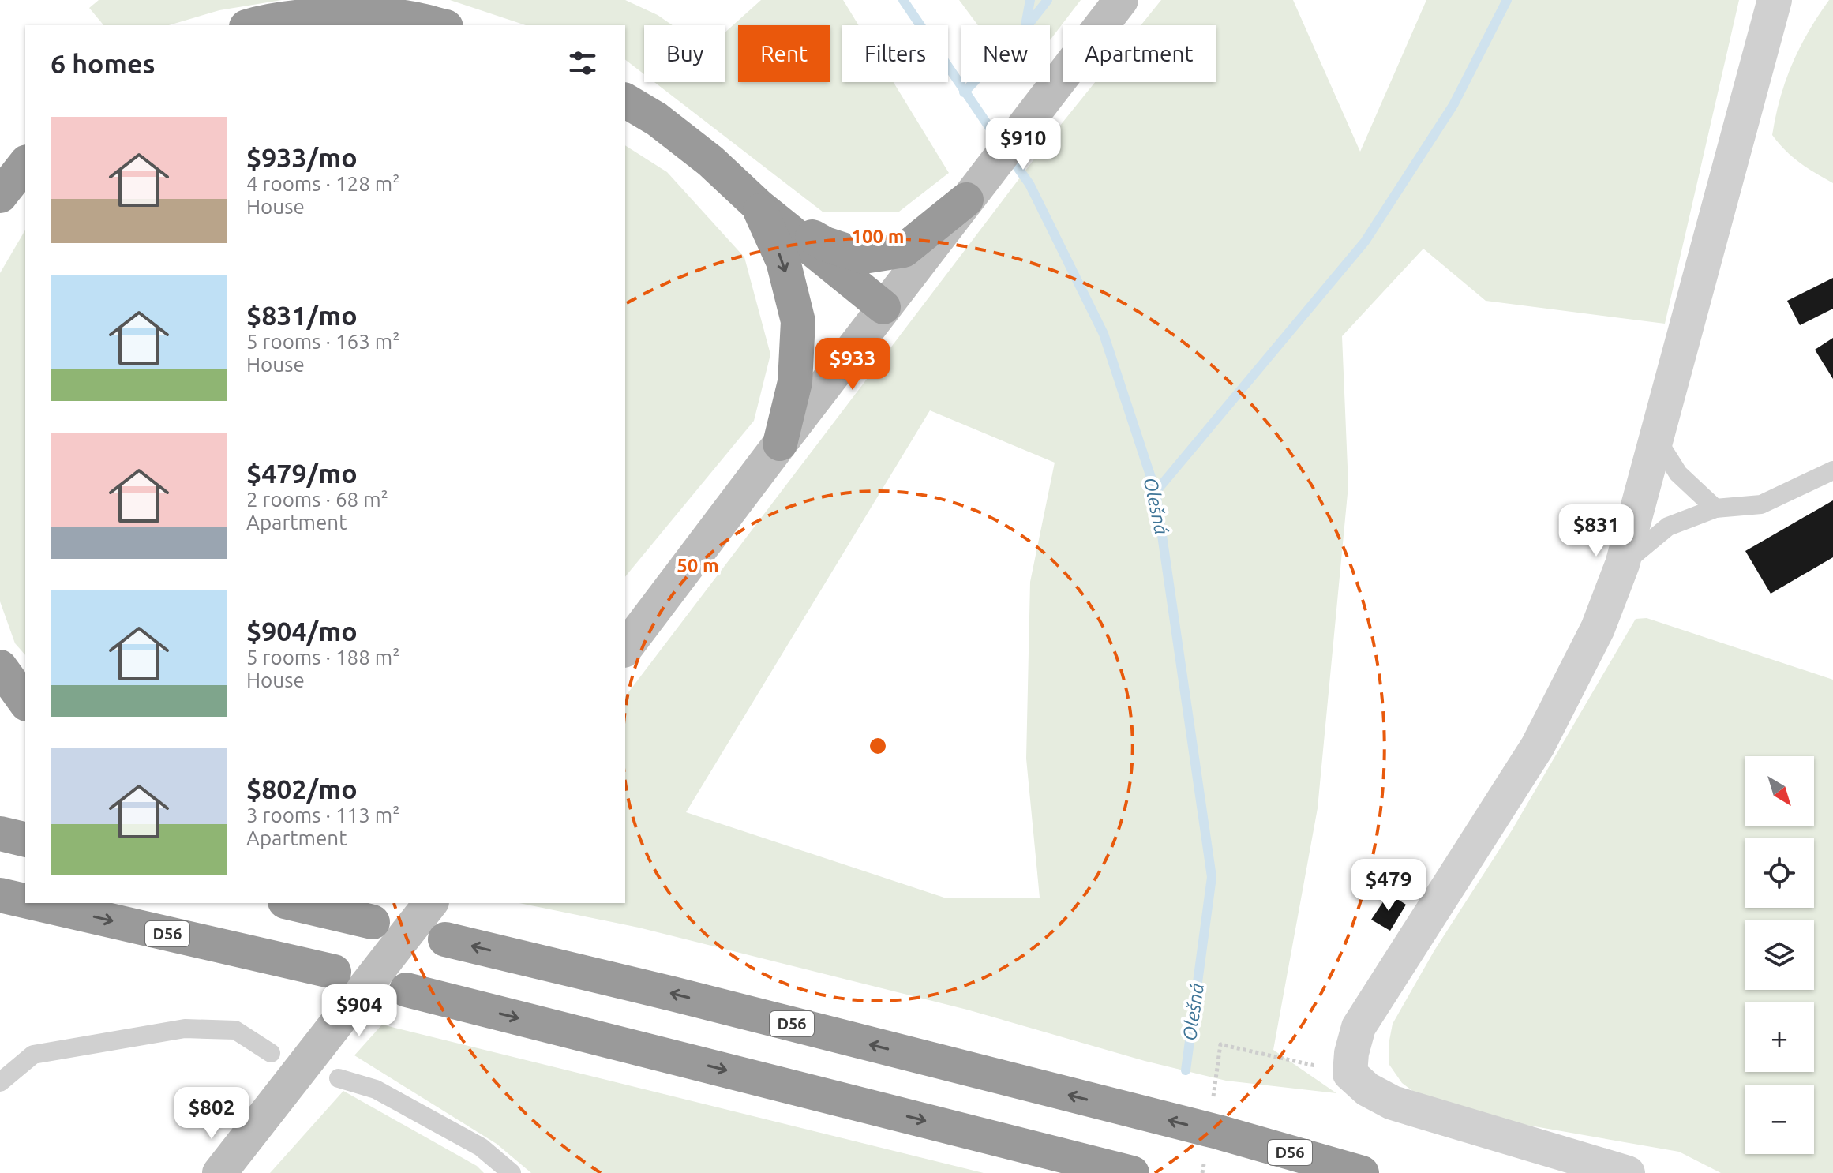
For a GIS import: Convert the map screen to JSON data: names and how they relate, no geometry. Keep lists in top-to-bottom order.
{
  "streets": {
    "highway": ["D56"]
  },
  "water": ["Olešná"],
  "north": "bottom right",
  "page": {
    "chip": [
      "Buy",
      "Rent",
      "Filters",
      "New",
      "Apartment"
    ],
    "heading": "6 homes",
    "list": [
      {
        "name": "$933/mo",
        "note": "4 rooms · 128 m² · House"
      },
      {
        "name": "$831/mo",
        "note": "5 rooms · 163 m² · House"
      },
      {
        "name": "$479/mo",
        "note": "2 rooms · 68 m² · Apartment"
      },
      {
        "name": "$904/mo",
        "note": "5 rooms · 188 m² · House"
      },
      {
        "name": "$802/mo",
        "note": "3 rooms · 113 m² · Apartment"
      }
    ],
    "price": [
      "$910",
      "$933",
      "$831",
      "$479",
      "$904",
      "$802"
    ],
    "map_buttons": ["+", "−"]
  },
  "rings": ["100 m", "50 m"]
}
